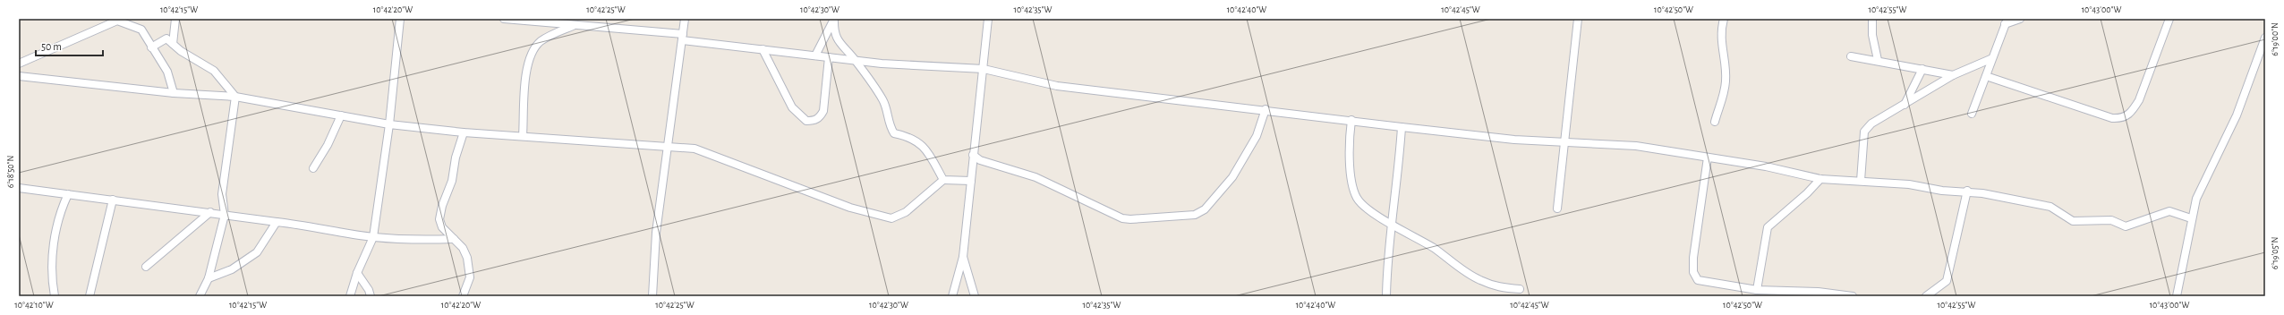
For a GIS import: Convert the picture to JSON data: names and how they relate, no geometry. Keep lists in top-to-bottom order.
{
  "scale_bar": "50 m",
  "coordinates": [
    "10°42'15\"W",
    "10°42'20\"W",
    "10°42'25\"W",
    "10°42'30\"W",
    "10°42'35\"W",
    "10°42'40\"W",
    "10°42'45\"W",
    "10°42'50\"W",
    "10°42'55\"W",
    "10°43'00\"W",
    "6°19'00\"N",
    "6°18'50\"N",
    "6°19'05\"N",
    "10°42'10\"W"
  ]
}
